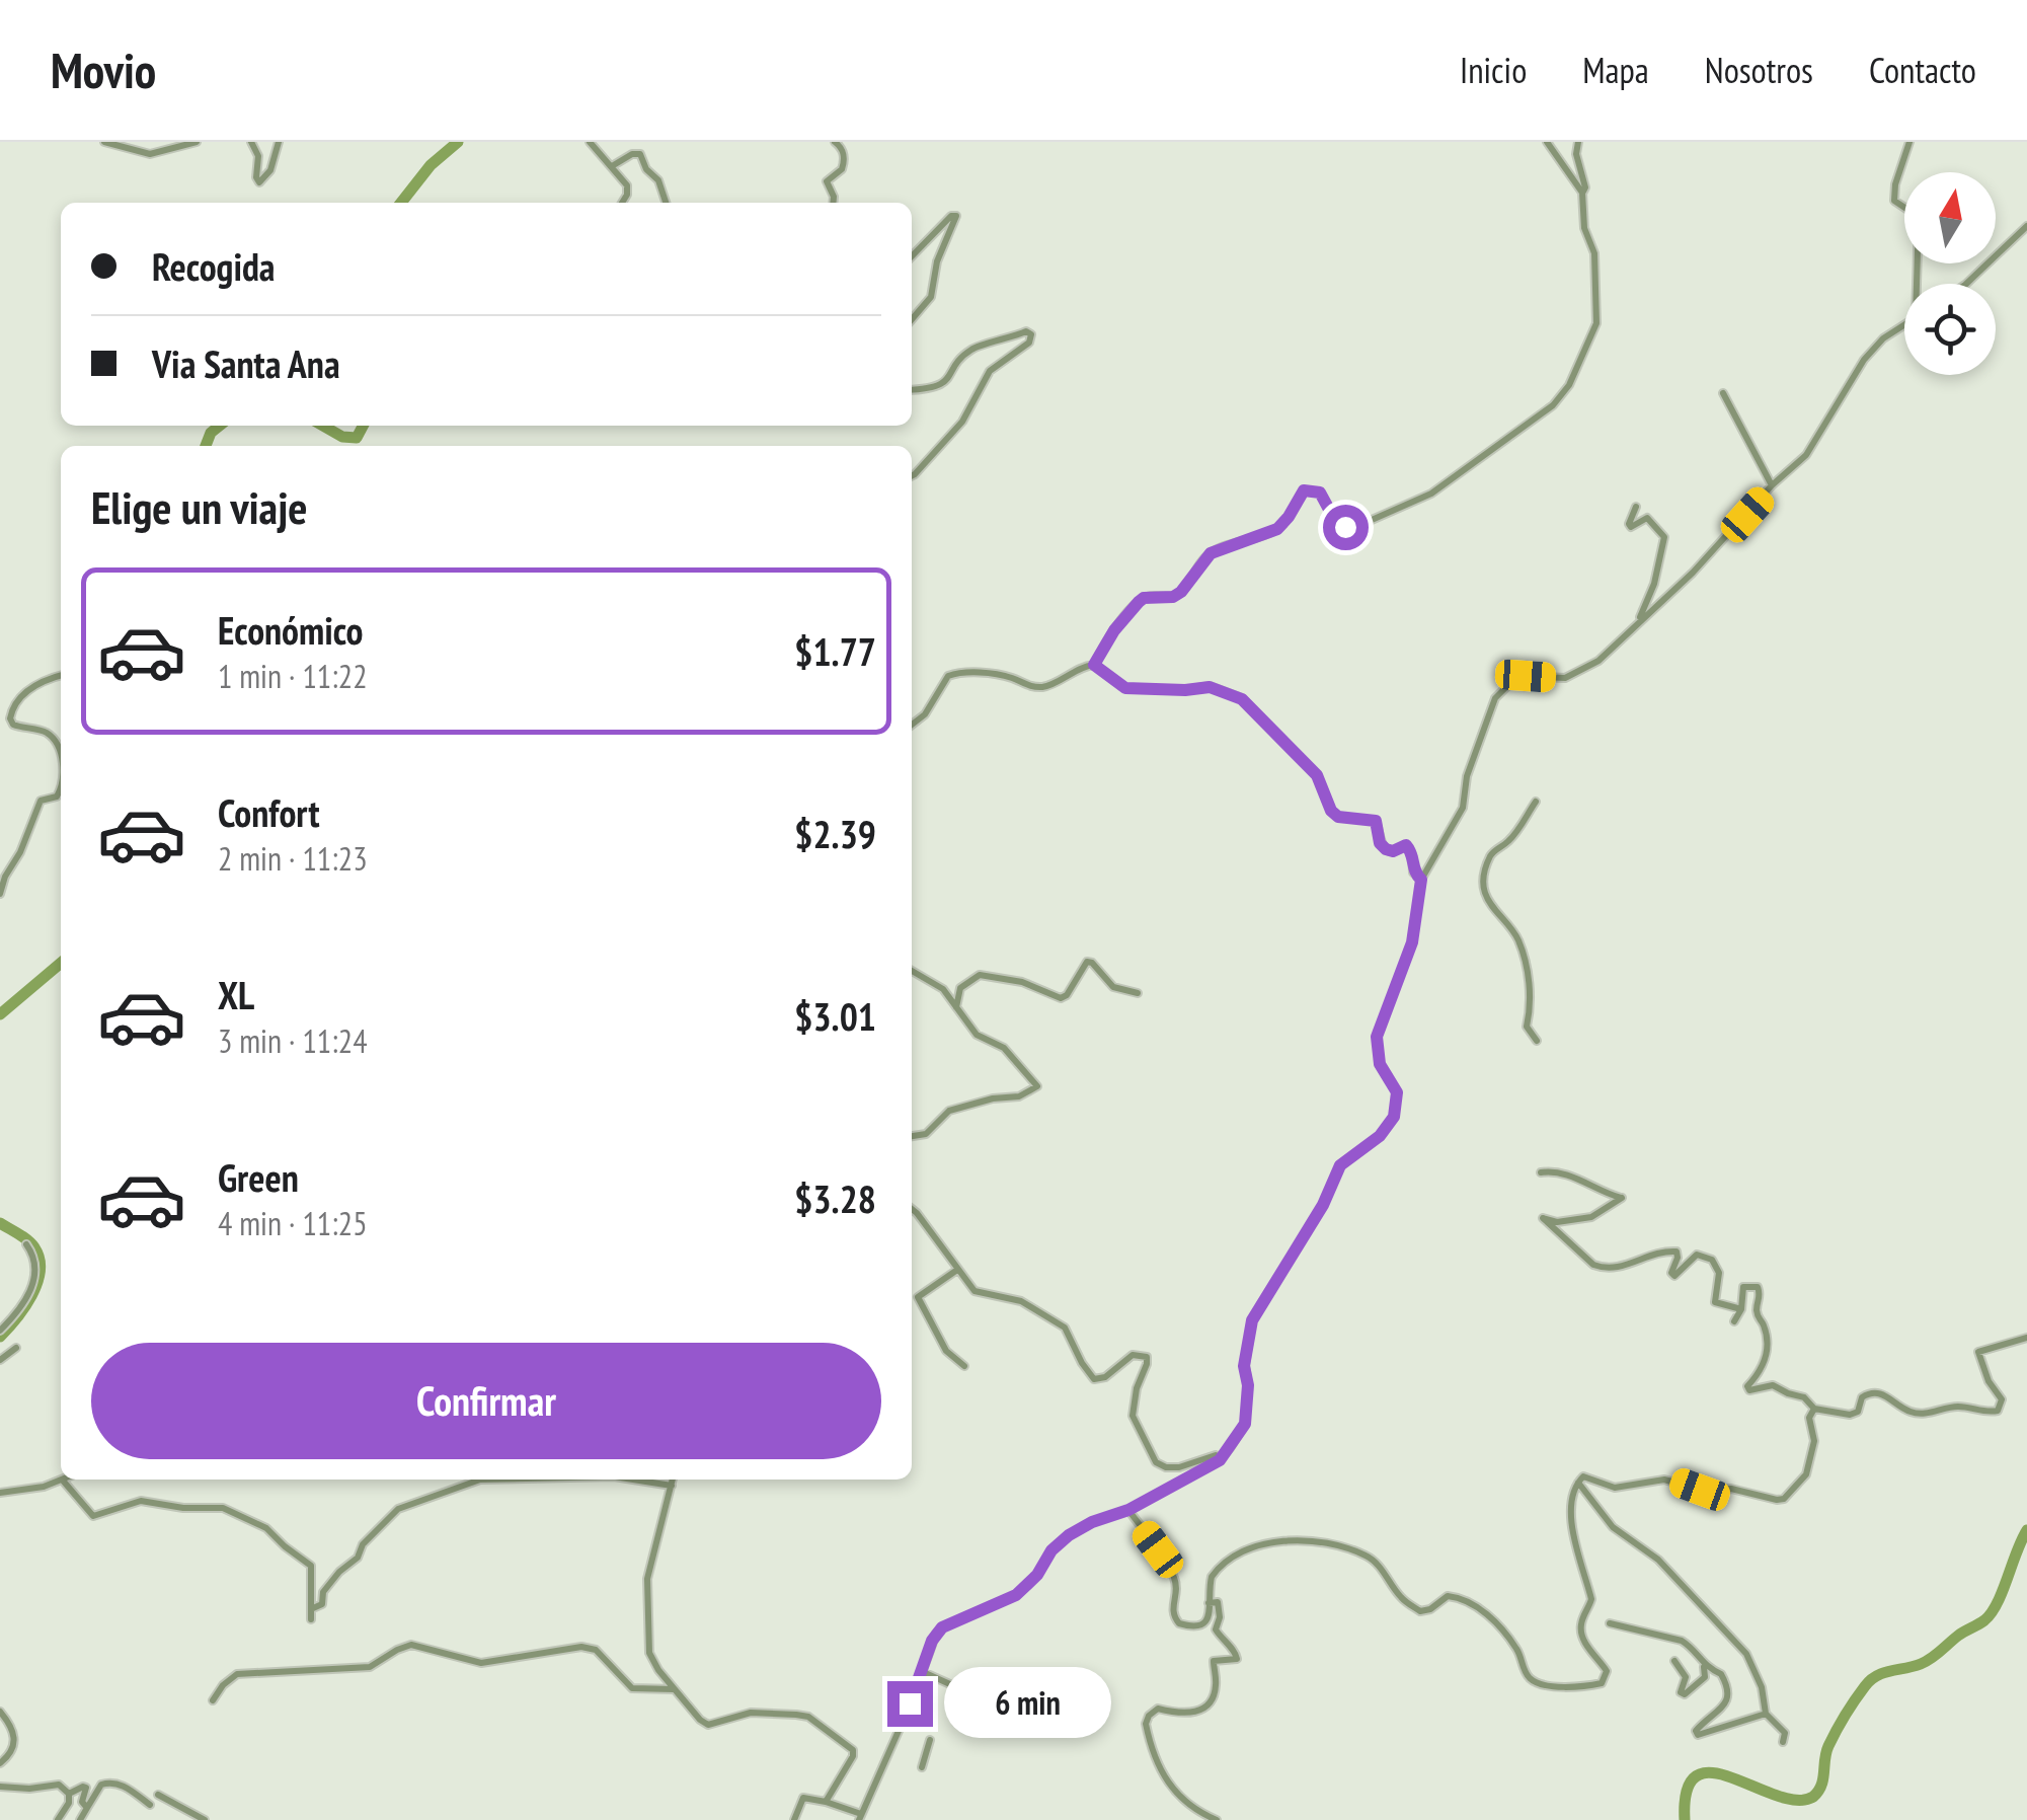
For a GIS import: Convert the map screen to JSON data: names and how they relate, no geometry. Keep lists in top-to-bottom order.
{
  "north": "top",
  "page": {
    "header": "Movio",
    "nav": [
      "Inicio",
      "Mapa",
      "Nosotros",
      "Contacto"
    ],
    "banner": ["Recogida", "Via Santa Ana"],
    "heading": "Elige un viaje",
    "list": [
      {
        "name": "Económico",
        "note": "1 min · 11:22",
        "value": "$1.77"
      },
      {
        "name": "Confort",
        "note": "2 min · 11:23",
        "value": "$2.39"
      },
      {
        "name": "XL",
        "note": "3 min · 11:24",
        "value": "$3.01"
      },
      {
        "name": "Green",
        "note": "4 min · 11:25",
        "value": "$3.28"
      }
    ],
    "buttons": "Confirmar",
    "bubble": "6 min"
  }
}
